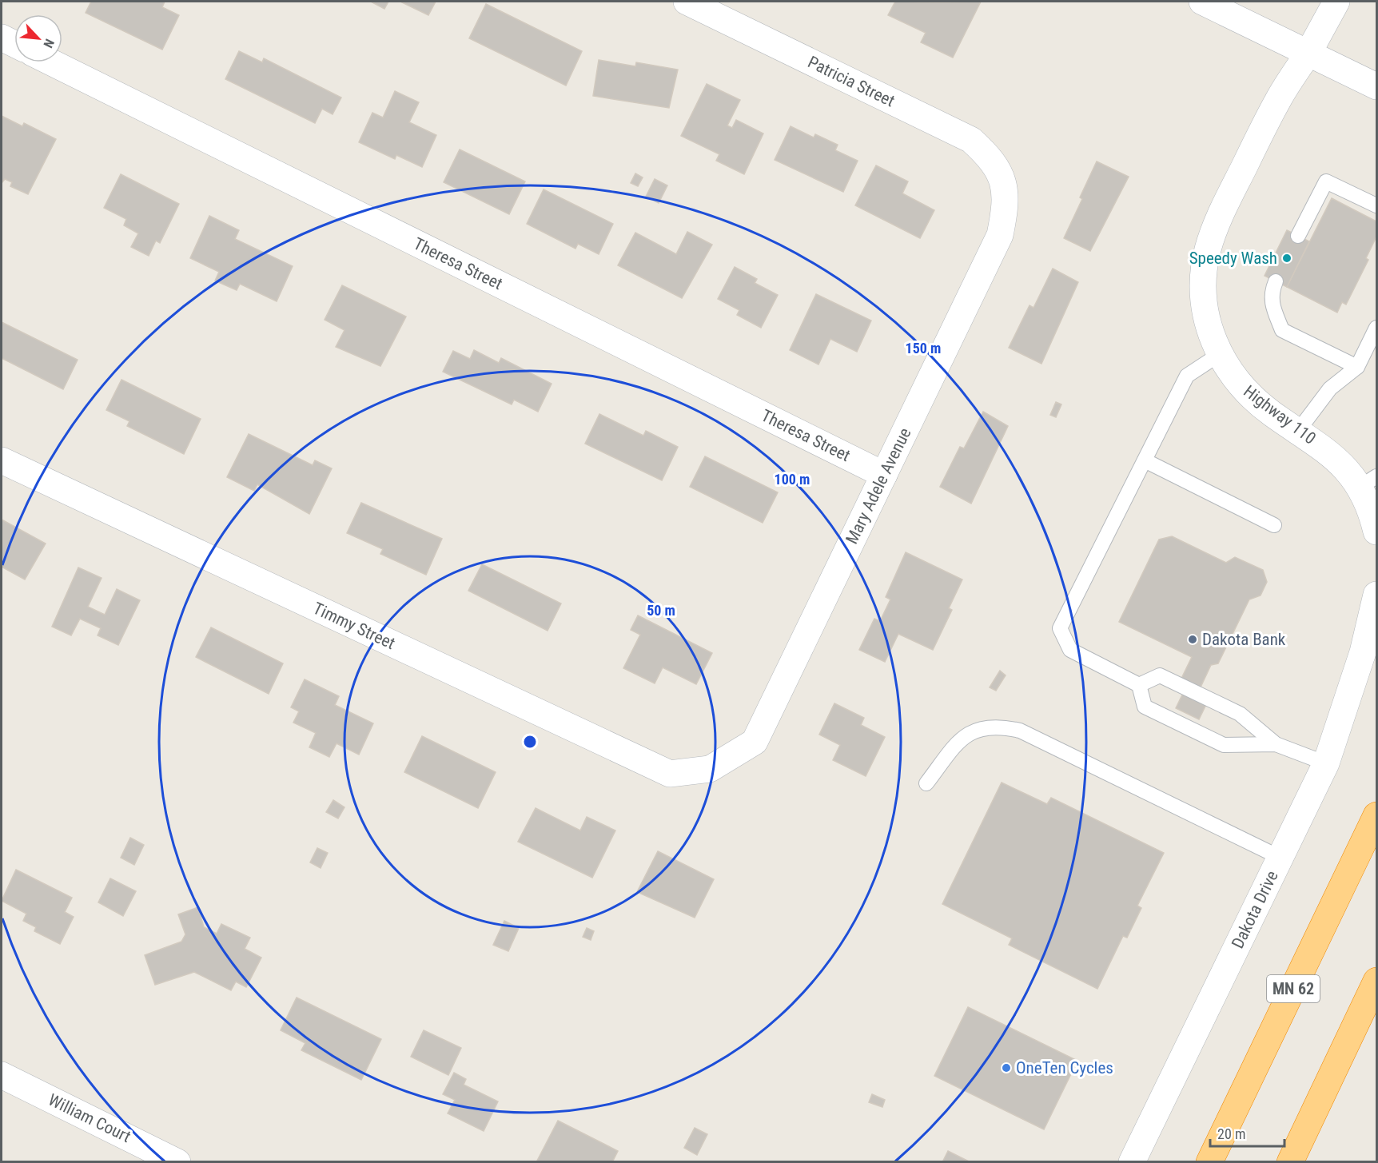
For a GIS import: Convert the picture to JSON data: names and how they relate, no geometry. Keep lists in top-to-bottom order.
{
  "streets": {
    "highway": ["MN 62"],
    "street": [
      "Patricia Street",
      "Theresa Street",
      "Highway 110",
      "Mary Adele Avenue",
      "Timmy Street",
      "Dakota Drive",
      "William Court"
    ]
  },
  "crossings": [
    ["Patricia Street", "Mary Adele Avenue"],
    ["Theresa Street", "Mary Adele Avenue"],
    ["Mary Adele Avenue", "Timmy Street"]
  ],
  "places": ["Speedy Wash", "Dakota Bank", "OneTen Cycles"],
  "scale_bar": "20 m",
  "north": "bottom right",
  "rings": ["150 m", "100 m", "50 m"]
}
